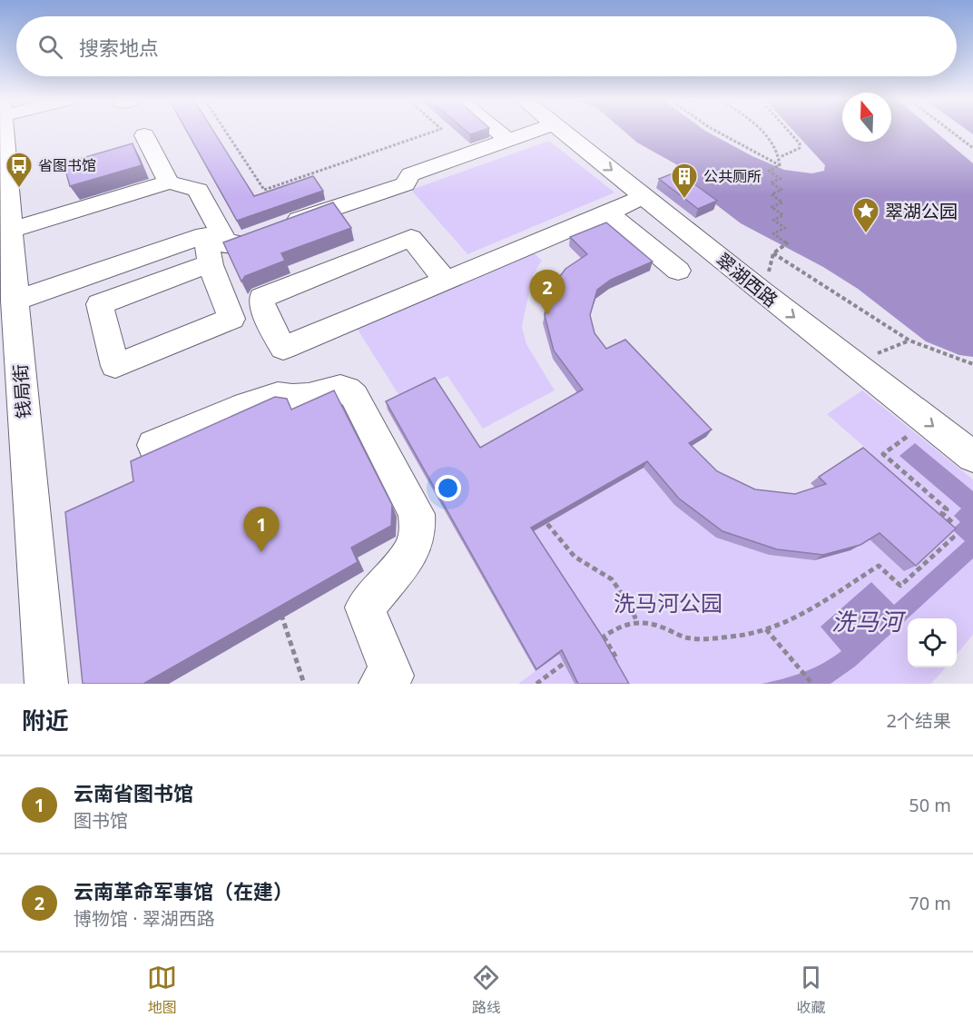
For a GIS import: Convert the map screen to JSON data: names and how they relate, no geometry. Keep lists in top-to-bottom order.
{
  "streets": {
    "street": ["翠湖西路", "钱局街"]
  },
  "one_way": ["翠湖西路"],
  "water": ["洗马河"],
  "parks": ["洗马河公园"],
  "places": {
    "bus stop": ["省图书馆"],
    "building": ["公共厕所"],
    "place": ["翠湖公园"]
  },
  "north": "top",
  "page": {
    "search": "搜索地点",
    "pins": ["2", "1"],
    "heading": ["附近", "2个结果"],
    "list": [
      {
        "mark": "1",
        "name": "云南省图书馆",
        "note": "图书馆",
        "value": "50 m"
      },
      {
        "mark": "2",
        "name": "云南革命军事馆（在建）",
        "note": "博物馆 · 翠湖西路",
        "value": "70 m"
      }
    ],
    "nav": ["地图", "路线", "收藏"]
  }
}
